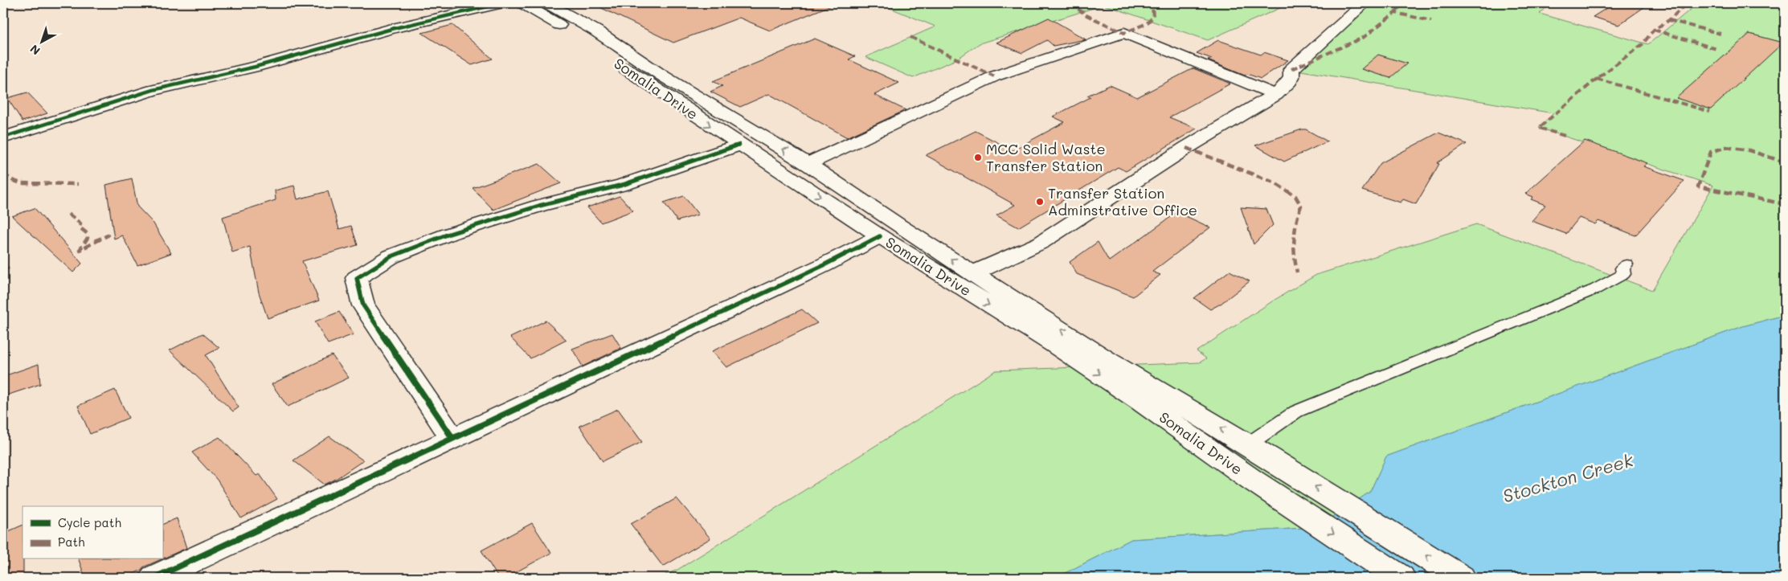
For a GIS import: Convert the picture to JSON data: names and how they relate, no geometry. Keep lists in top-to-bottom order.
{
  "streets": {
    "street": ["Somalia Drive"]
  },
  "water": ["Stockton Creek"],
  "places": ["MCC Solid Waste Transfer Station", "Transfer Station Adminstrative Office"],
  "legend": ["Cycle path", "Path"],
  "north": "bottom left"
}
